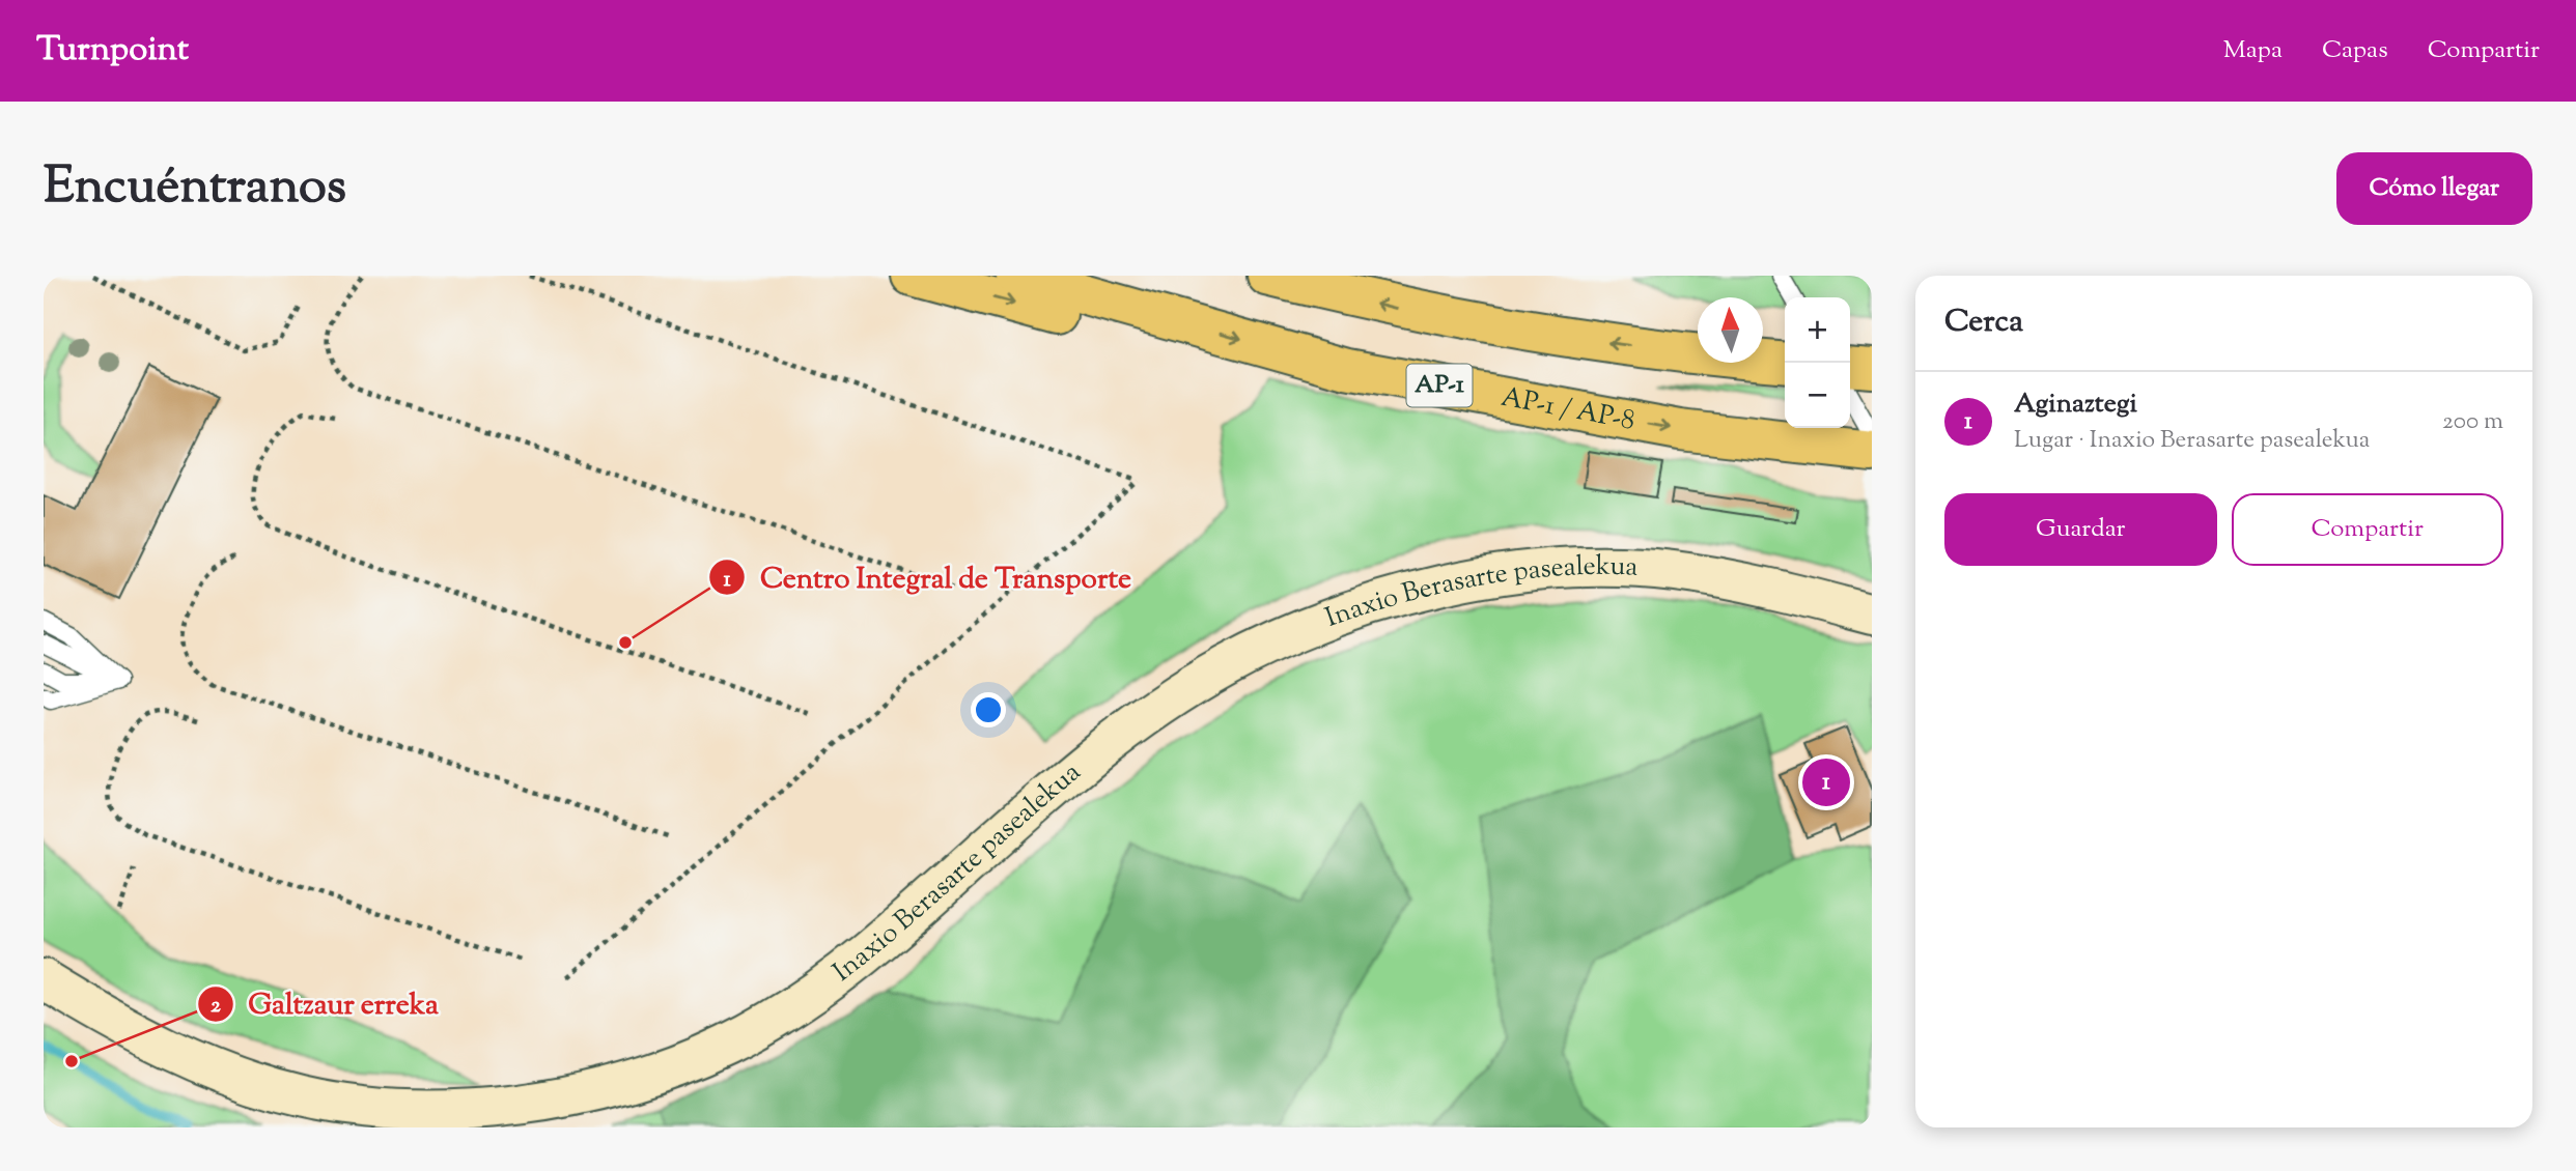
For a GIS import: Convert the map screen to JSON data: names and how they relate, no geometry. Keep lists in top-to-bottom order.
{
  "streets": {
    "highway": ["AP-1", "AP-1 / AP-8"],
    "main road": ["Inaxio Berasarte pasealekua"]
  },
  "places": ["Centro Integral de Transporte", "Galtzaur erreka"],
  "north": "top",
  "page": {
    "header": "Turnpoint",
    "nav": ["Mapa", "Capas", "Compartir"],
    "title": "Encuéntranos",
    "buttons": [
      "Cómo llegar",
      ["Guardar", "Compartir"]
    ],
    "heading": "Cerca",
    "map_buttons": ["+", "−"],
    "list": [
      {
        "mark": "1",
        "name": "Aginaztegi",
        "note": "Lugar · Inaxio Berasarte pasealekua",
        "value": "200 m"
      }
    ],
    "pins": "1"
  }
}
